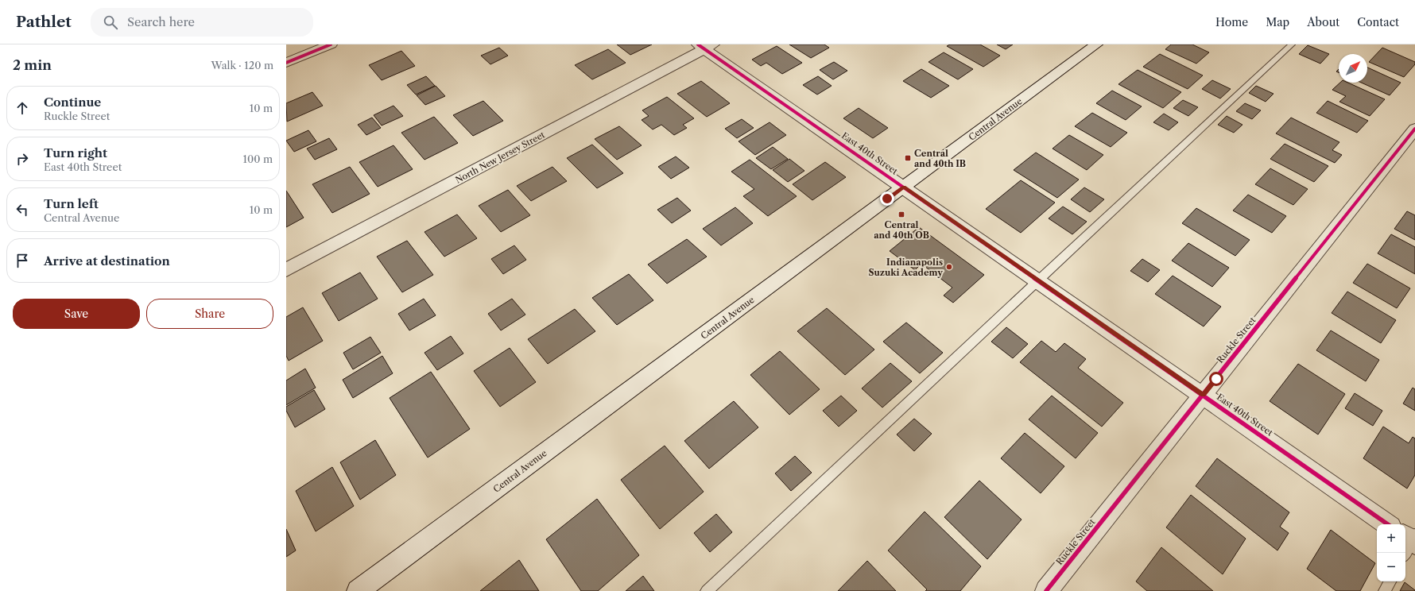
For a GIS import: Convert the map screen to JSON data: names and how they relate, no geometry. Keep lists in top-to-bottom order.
{
  "streets": {
    "street": [
      "Central Avenue",
      "East 40th Street",
      "North New Jersey Street",
      "Ruckle Street"
    ]
  },
  "crossings": [
    ["Central Avenue", "East 40th Street"],
    ["East 40th Street", "North New Jersey Street"],
    ["East 40th Street", "Ruckle Street"]
  ],
  "places": {
    "transit": ["Central and 40th IB", "Central and 40th OB"],
    "other": ["Indianapolis Suzuki Academy"]
  },
  "north": "top right",
  "page": {
    "header": "Pathlet",
    "search": "Search here",
    "nav": [
      "Home",
      "Map",
      "About",
      "Contact"
    ],
    "heading": ["2 min", "Walk · 120 m"],
    "list": [
      ["Continue", "Ruckle Street", "10 m"],
      ["Turn right", "East 40th Street", "100 m"],
      ["Turn left", "Central Avenue", "10 m"],
      "Arrive at destination"
    ],
    "buttons": ["Save", "Share"],
    "map_buttons": ["+", "−"]
  }
}
